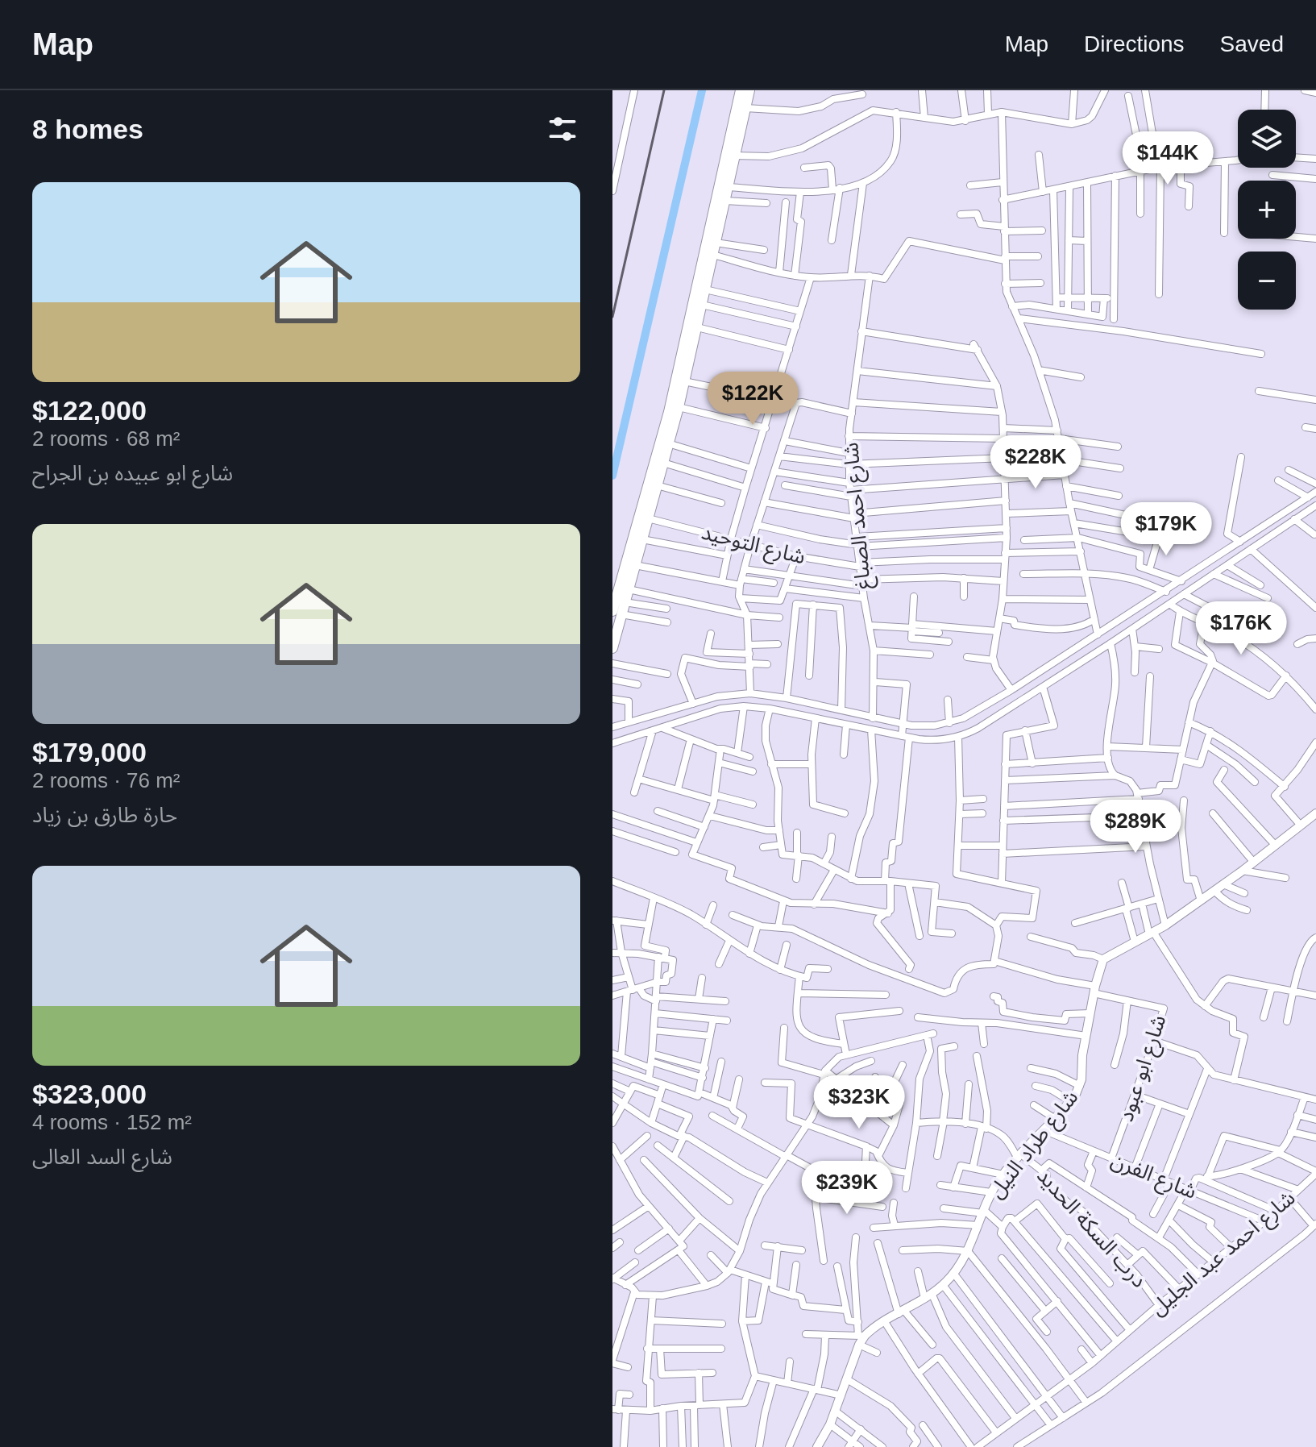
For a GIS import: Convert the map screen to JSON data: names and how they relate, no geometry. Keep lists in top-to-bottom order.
{
  "streets": {
    "street": [
      "شارع احمد الصباغ",
      "شارع التوحيد",
      "شارع ابو عبود",
      "شارع طراد النيل",
      "شارع الفرن",
      "درب السكة الحديد",
      "شارع احمد عبد الجليل"
    ]
  },
  "crossings": [
    ["شارع احمد الصباغ", "شارع التوحيد"],
    ["شارع ابو عبود", "شارع طراد النيل"],
    ["شارع ابو عبود", "شارع الفرن"],
    ["شارع طراد النيل", "شارع الفرن"],
    ["شارع طراد النيل", "درب السكة الحديد"],
    ["شارع الفرن", "شارع احمد عبد الجليل"],
    ["درب السكة الحديد", "شارع احمد عبد الجليل"]
  ],
  "page": {
    "header": "Map",
    "nav": ["Map", "Directions", "Saved"],
    "heading": "8 homes",
    "map_buttons": ["+", "−"],
    "price": [
      "$144K",
      "$122K",
      "$228K",
      "$179K",
      "$176K",
      "$289K",
      "$323K",
      "$239K"
    ],
    "list": [
      {
        "name": "$122,000",
        "note": "2 rooms · 68 m² · شارع ابو عبيده بن الجراح"
      },
      {
        "name": "$179,000",
        "note": "2 rooms · 76 m² · حارة طارق بن زياد"
      },
      {
        "name": "$323,000",
        "note": "4 rooms · 152 m² · شارع السد العالى"
      }
    ]
  }
}
